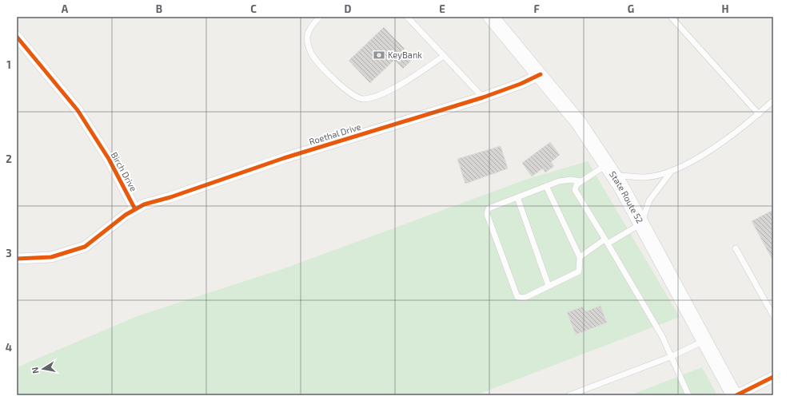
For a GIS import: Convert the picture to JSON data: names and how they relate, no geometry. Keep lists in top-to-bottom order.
{
  "streets": {
    "main road": ["State Route 52"],
    "street": ["Roethal Drive", "Birch Drive"]
  },
  "crossings": [
    ["Roethal Drive", "Birch Drive"],
    ["Roethal Drive", "State Route 52"]
  ],
  "places": {
    "bank": ["KeyBank"]
  },
  "north": "left",
  "grid": {
    "columns": [
      "A",
      "B",
      "C",
      "D",
      "E",
      "F",
      "G",
      "H"
    ],
    "rows": [
      "1",
      "2",
      "3",
      "4"
    ]
  }
}
